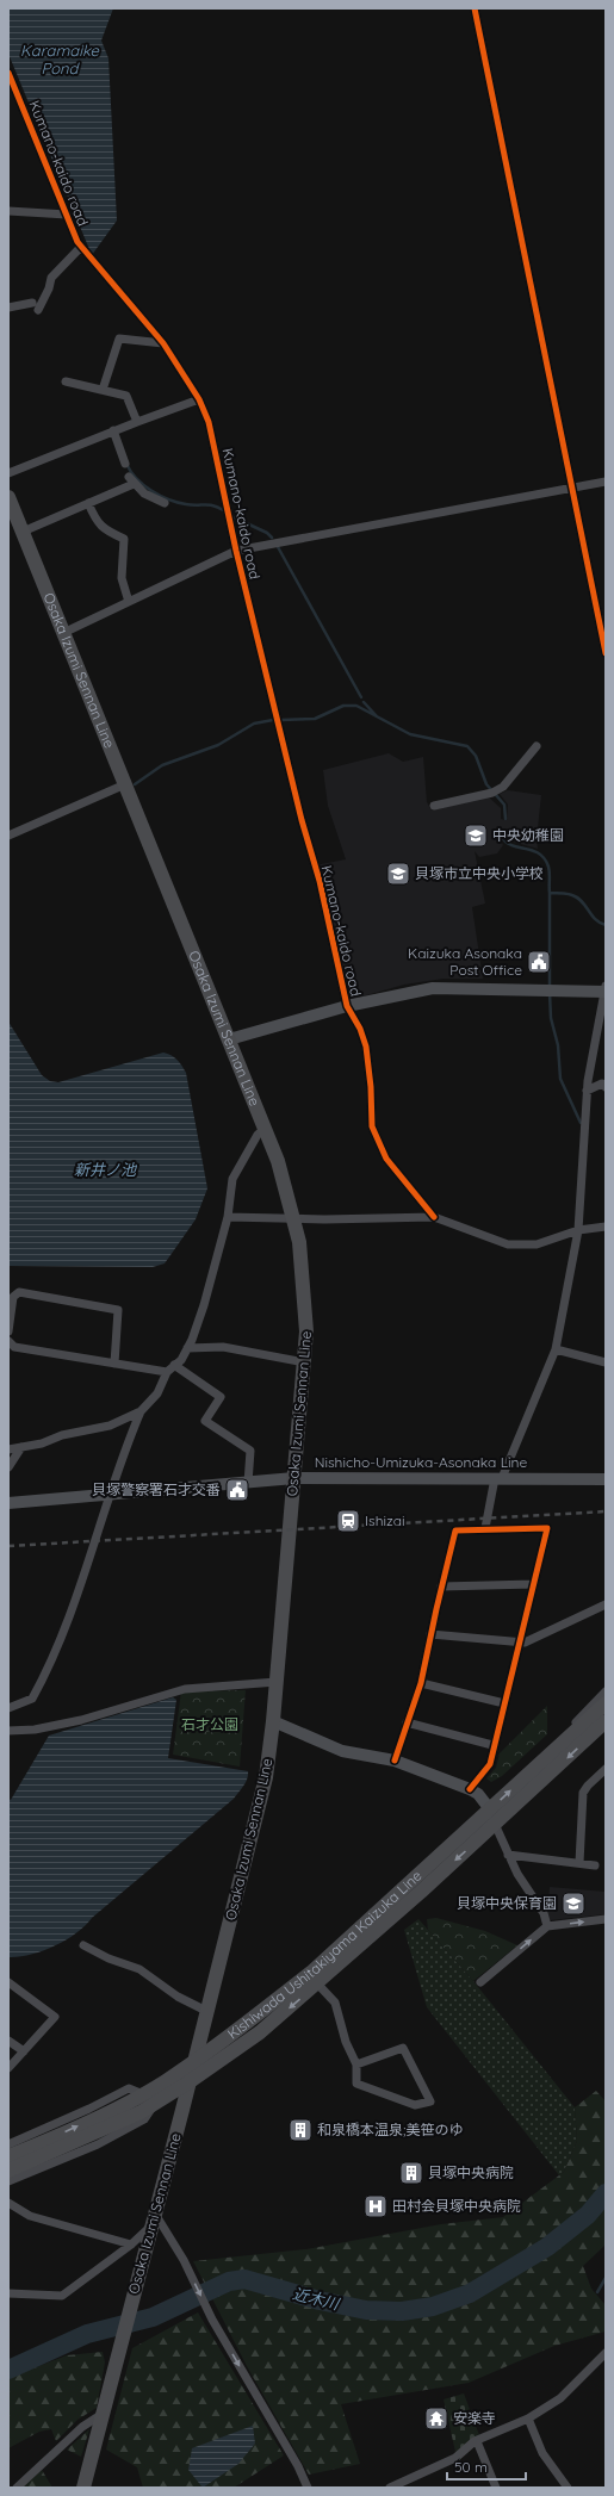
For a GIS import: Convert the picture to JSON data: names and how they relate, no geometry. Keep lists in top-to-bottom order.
{
  "streets": {
    "main road": ["Osaka Izumi Sennan Line", "Kishiwada Ushitakiyama Kaizuka Line"],
    "street": ["Kumano-kaido road", "Nishicho-Umizuka-Asonaka Line"]
  },
  "crossings": [
    ["Osaka Izumi Sennan Line", "Nishicho-Umizuka-Asonaka Line"],
    ["Osaka Izumi Sennan Line", "Kishiwada Ushitakiyama Kaizuka Line"]
  ],
  "water": ["Karamaike Pond", "新井ノ池", "近木川"],
  "parks": ["石才公園"],
  "places": {
    "school or university": ["中央幼稚園", "貝塚市立中央小学校", "貝塚中央保育園"],
    "public building": ["Kaizuka Asonaka Post Office", "貝塚警察署石才交番"],
    "station": ["Ishizai"],
    "building": ["和泉橋本温泉;美笹のゆ", "貝塚中央病院"],
    "hospital": ["田村会貝塚中央病院"],
    "temple": ["安楽寺"]
  },
  "scale_bar": "50 m"
}
